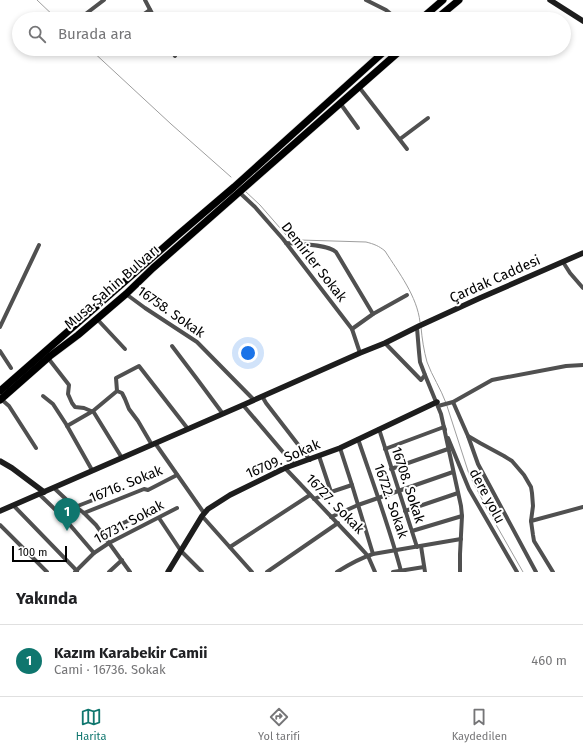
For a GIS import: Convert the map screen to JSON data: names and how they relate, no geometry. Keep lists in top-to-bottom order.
{
  "streets": {
    "highway": ["Musa Şahin Bulvarı"],
    "main road": ["Çardak Caddesi", "16709. Sokak"],
    "street": [
      "Demirler Sokak",
      "16758. Sokak",
      "16716. Sokak",
      "16708. Sokak",
      "dere yolu",
      "16722. Sokak",
      "16727. Sokak",
      "16731. Sokak"
    ]
  },
  "crossings": [
    ["Demirler Sokak", "Çardak Caddesi"],
    ["Demirler Sokak", "Musa Şahin Bulvarı"],
    ["Çardak Caddesi", "16758. Sokak"],
    ["Musa Şahin Bulvarı", "16758. Sokak"],
    ["16709. Sokak", "16708. Sokak"],
    ["16709. Sokak", "16722. Sokak"],
    ["16709. Sokak", "16727. Sokak"]
  ],
  "scale_bar": "100 m",
  "page": {
    "search": "Burada ara",
    "pins": "1",
    "scale": "100 m",
    "heading": "Yakında",
    "list": [
      {
        "mark": "1",
        "name": "Kazım Karabekir Camii",
        "note": "Cami · 16736. Sokak",
        "value": "460 m"
      }
    ],
    "nav": ["Harita", "Yol tarifi", "Kaydedilen"]
  }
}
